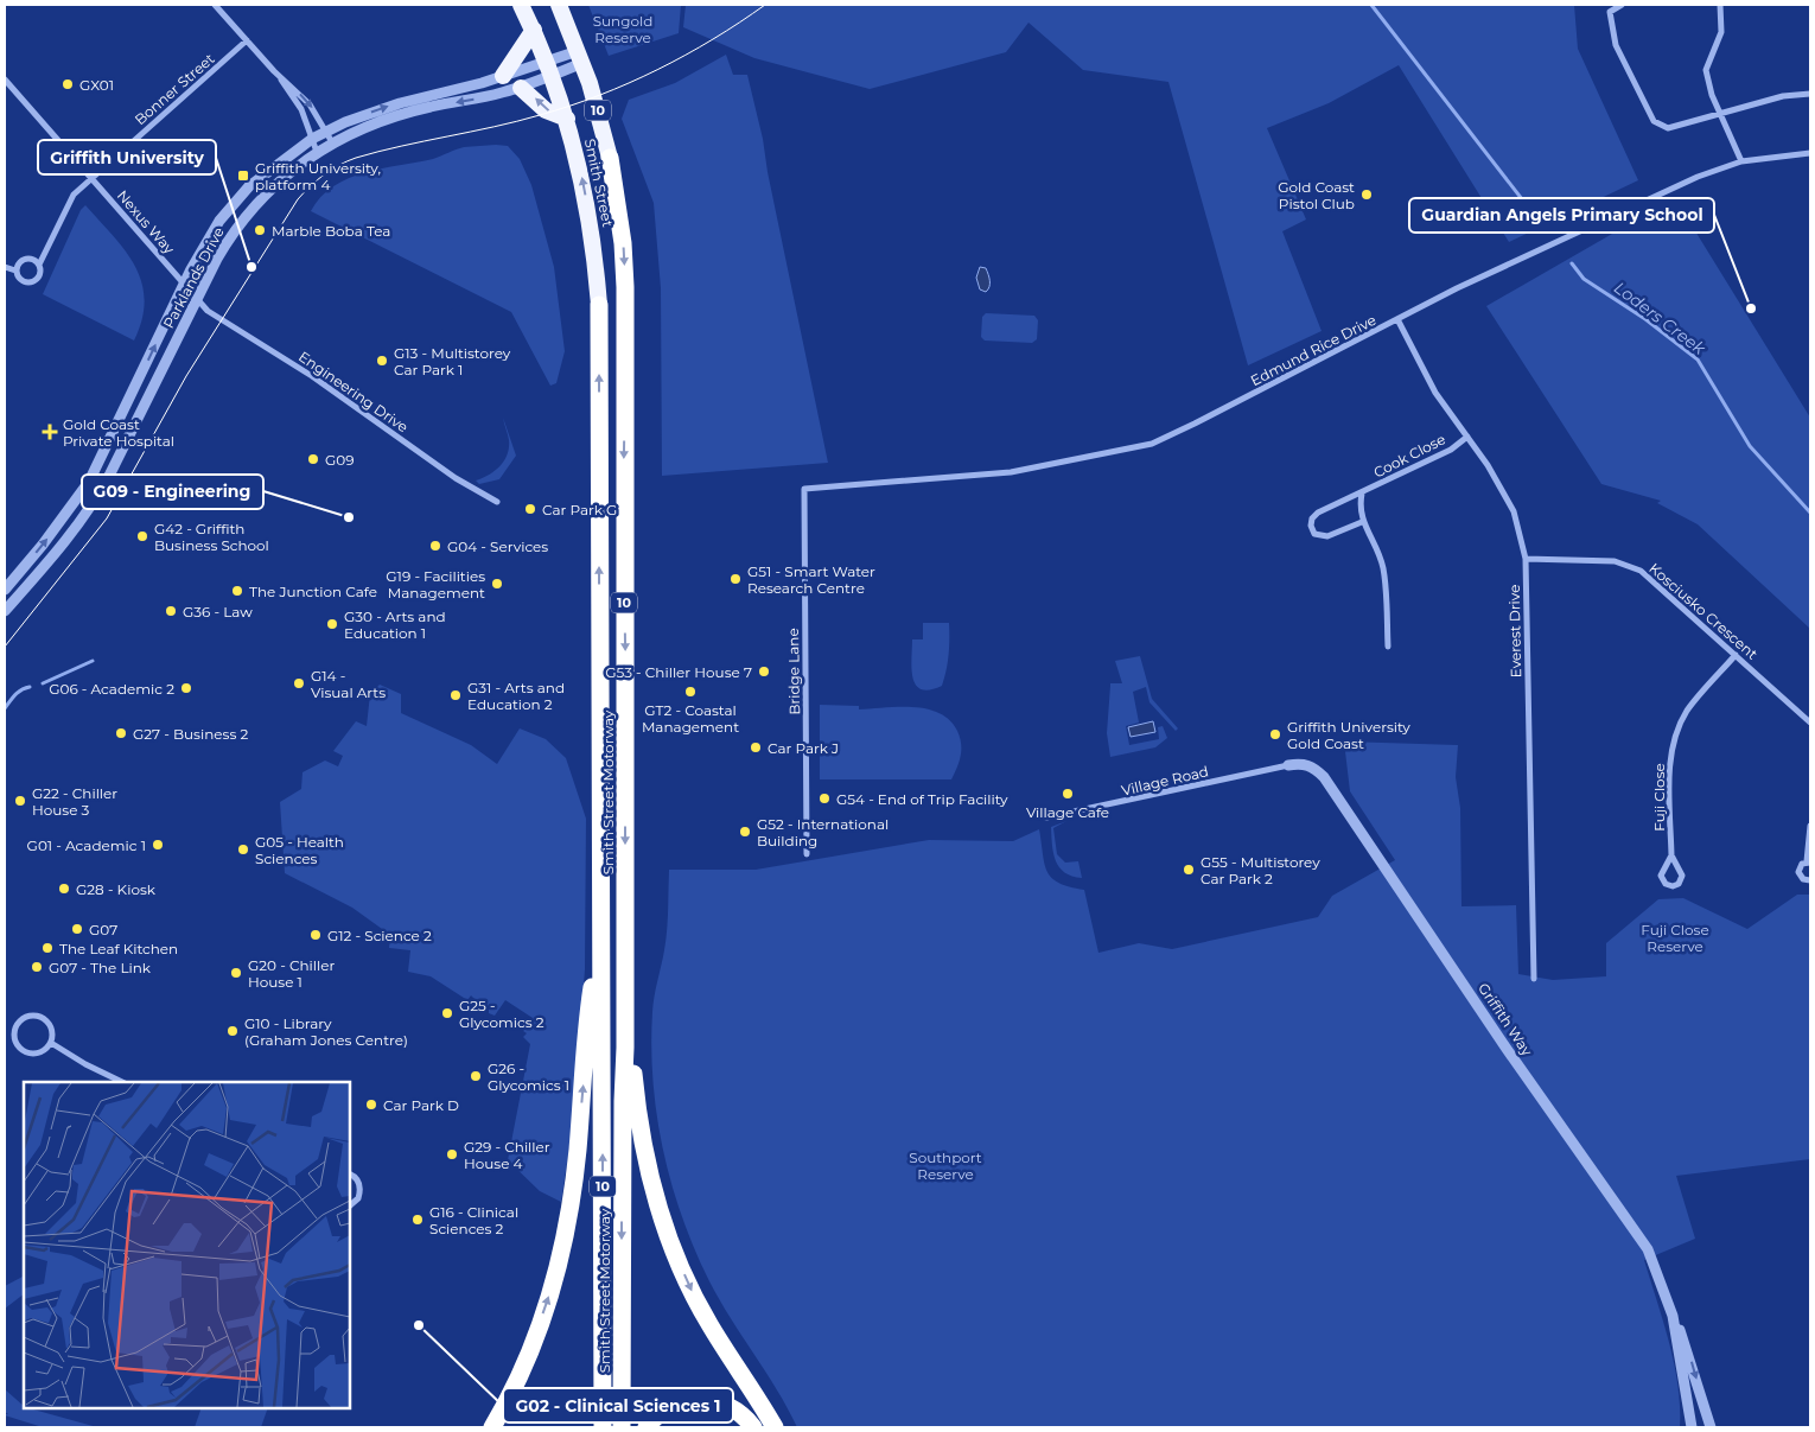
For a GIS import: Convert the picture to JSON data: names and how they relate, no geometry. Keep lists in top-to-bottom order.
{
  "streets": {
    "highway": ["10", "Smith Street", "Smith Street Motorway"],
    "street": [
      "Bonner Street",
      "Nexus Way",
      "Parklands Drive",
      "Edmund Rice Drive",
      "Engineering Drive",
      "Cook Close",
      "Kosciusko Crescent",
      "Everest Drive",
      "Bridge Lane",
      "Village Road",
      "Fuji Close",
      "Griffith Way"
    ]
  },
  "crossings": [
    ["Bonner Street", "Nexus Way"],
    ["Smith Street", "Parklands Drive"],
    ["Smith Street", "Smith Street Motorway"],
    ["Nexus Way", "Parklands Drive"],
    ["Nexus Way", "Engineering Drive"],
    ["Parklands Drive", "Engineering Drive"],
    ["Edmund Rice Drive", "Everest Drive"],
    ["Edmund Rice Drive", "Bridge Lane"],
    ["Cook Close", "Everest Drive"],
    ["Kosciusko Crescent", "Everest Drive"],
    ["Kosciusko Crescent", "Fuji Close"],
    ["Village Road", "Griffith Way"]
  ],
  "one_way": ["Smith Street"],
  "water": ["Loders Creek"],
  "parks": ["Sungold Reserve", "Fuji Close Reserve", "Southport Reserve"],
  "places": {
    "other": [
      "GX01",
      "Gold Coast Pistol Club",
      "Marble Boba Tea",
      "Griffith University",
      "Guardian Angels Primary School",
      "G13 - Multistorey Car Park 1",
      "G09",
      "Car Park G",
      "G09 - Engineering",
      "G42 - Griffith Business School",
      "G04 - Services",
      "G51 - Smart Water Research Centre",
      "G19 - Facilities Management",
      "The Junction Cafe",
      "G36 - Law",
      "G30 - Arts and Education 1",
      "G53 - Chiller House 7",
      "G14 - Visual Arts",
      "G06 - Academic 2",
      "GT2 - Coastal Management",
      "G31 - Arts and Education 2",
      "G27 - Business 2",
      "Griffith University Gold Coast",
      "Car Park J",
      "Village Cafe",
      "G54 - End of Trip Facility",
      "G22 - Chiller House 3",
      "G52 - International Building",
      "G01 - Academic 1",
      "G05 - Health Sciences",
      "G55 - Multistorey Car Park 2",
      "G28 - Kiosk",
      "G07",
      "G12 - Science 2",
      "The Leaf Kitchen",
      "G07 - The Link",
      "G20 - Chiller House 1",
      "G25 - Glycomics 2",
      "G10 - Library (Graham Jones Centre)",
      "G26 - Glycomics 1",
      "Car Park D",
      "G29 - Chiller House 4",
      "G16 - Clinical Sciences 2",
      "G02 - Clinical Sciences 1"
    ],
    "transit": ["Griffith University, platform 4"],
    "health": ["Gold Coast Private Hospital"]
  }
}
